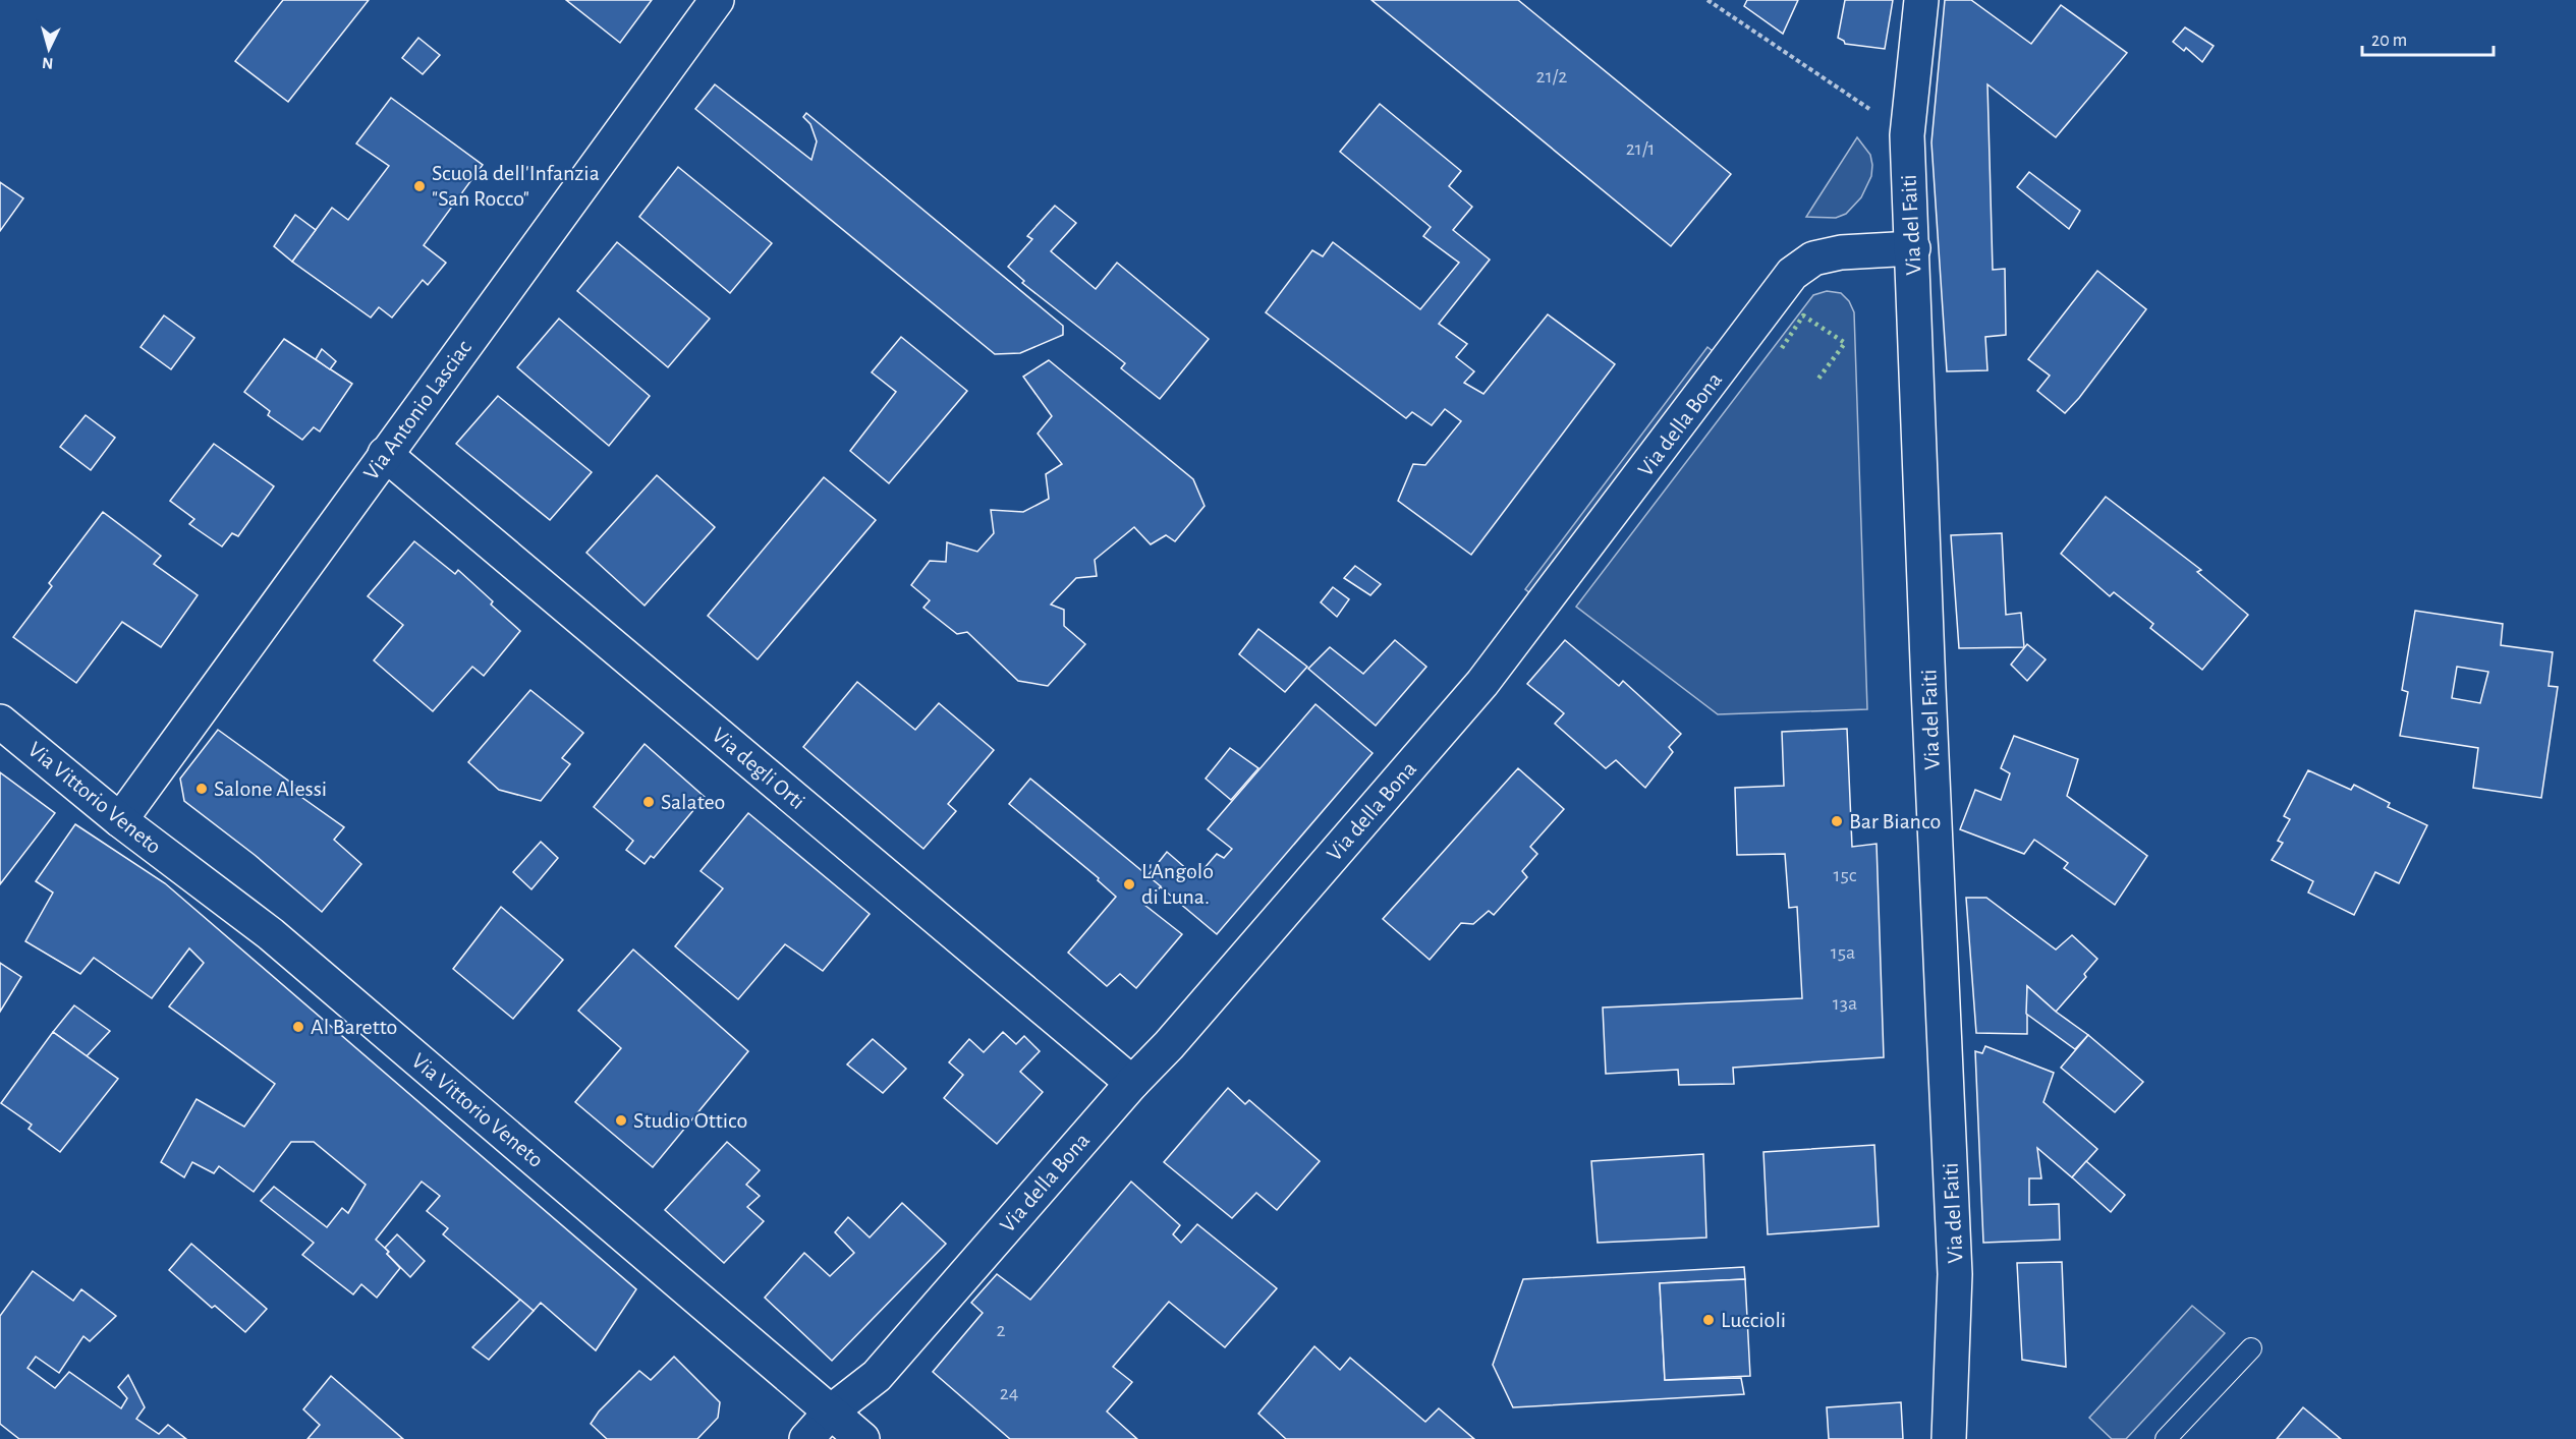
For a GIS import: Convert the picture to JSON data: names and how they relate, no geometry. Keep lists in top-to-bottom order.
{
  "streets": {
    "street": [
      "Via del Faiti",
      "Via Antonio Lasciac",
      "Via della Bona",
      "Via degli Orti",
      "Via Vittorio Veneto"
    ]
  },
  "crossings": [
    ["Via del Faiti", "Via della Bona"],
    ["Via Antonio Lasciac", "Via degli Orti"],
    ["Via Antonio Lasciac", "Via Vittorio Veneto"],
    ["Via della Bona", "Via degli Orti"],
    ["Via della Bona", "Via Vittorio Veneto"]
  ],
  "places": [
    "Scuola dell'Infanzia \"San Rocco\"",
    "Salone Alessi",
    "Salateo",
    "Bar Bianco",
    "L'Angolo di Luna.",
    "Al Baretto",
    "Studio Ottico",
    "Luccioli"
  ],
  "house_numbers": [
    "21/2",
    "21/1",
    "15c",
    "15a",
    "13a",
    "2",
    "24"
  ],
  "scale_bar": "20 m",
  "north": "bottom"
}
